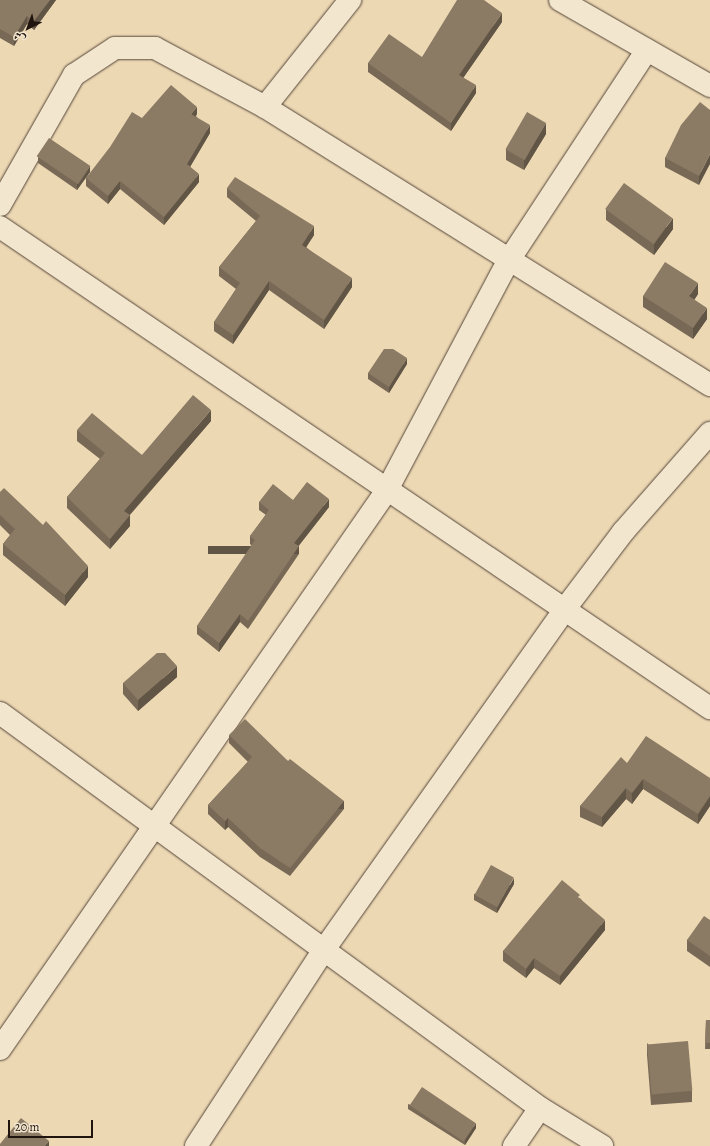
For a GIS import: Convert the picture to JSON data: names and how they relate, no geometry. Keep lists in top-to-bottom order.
{
  "scale_bar": "20 m",
  "north": "bottom left"
}
